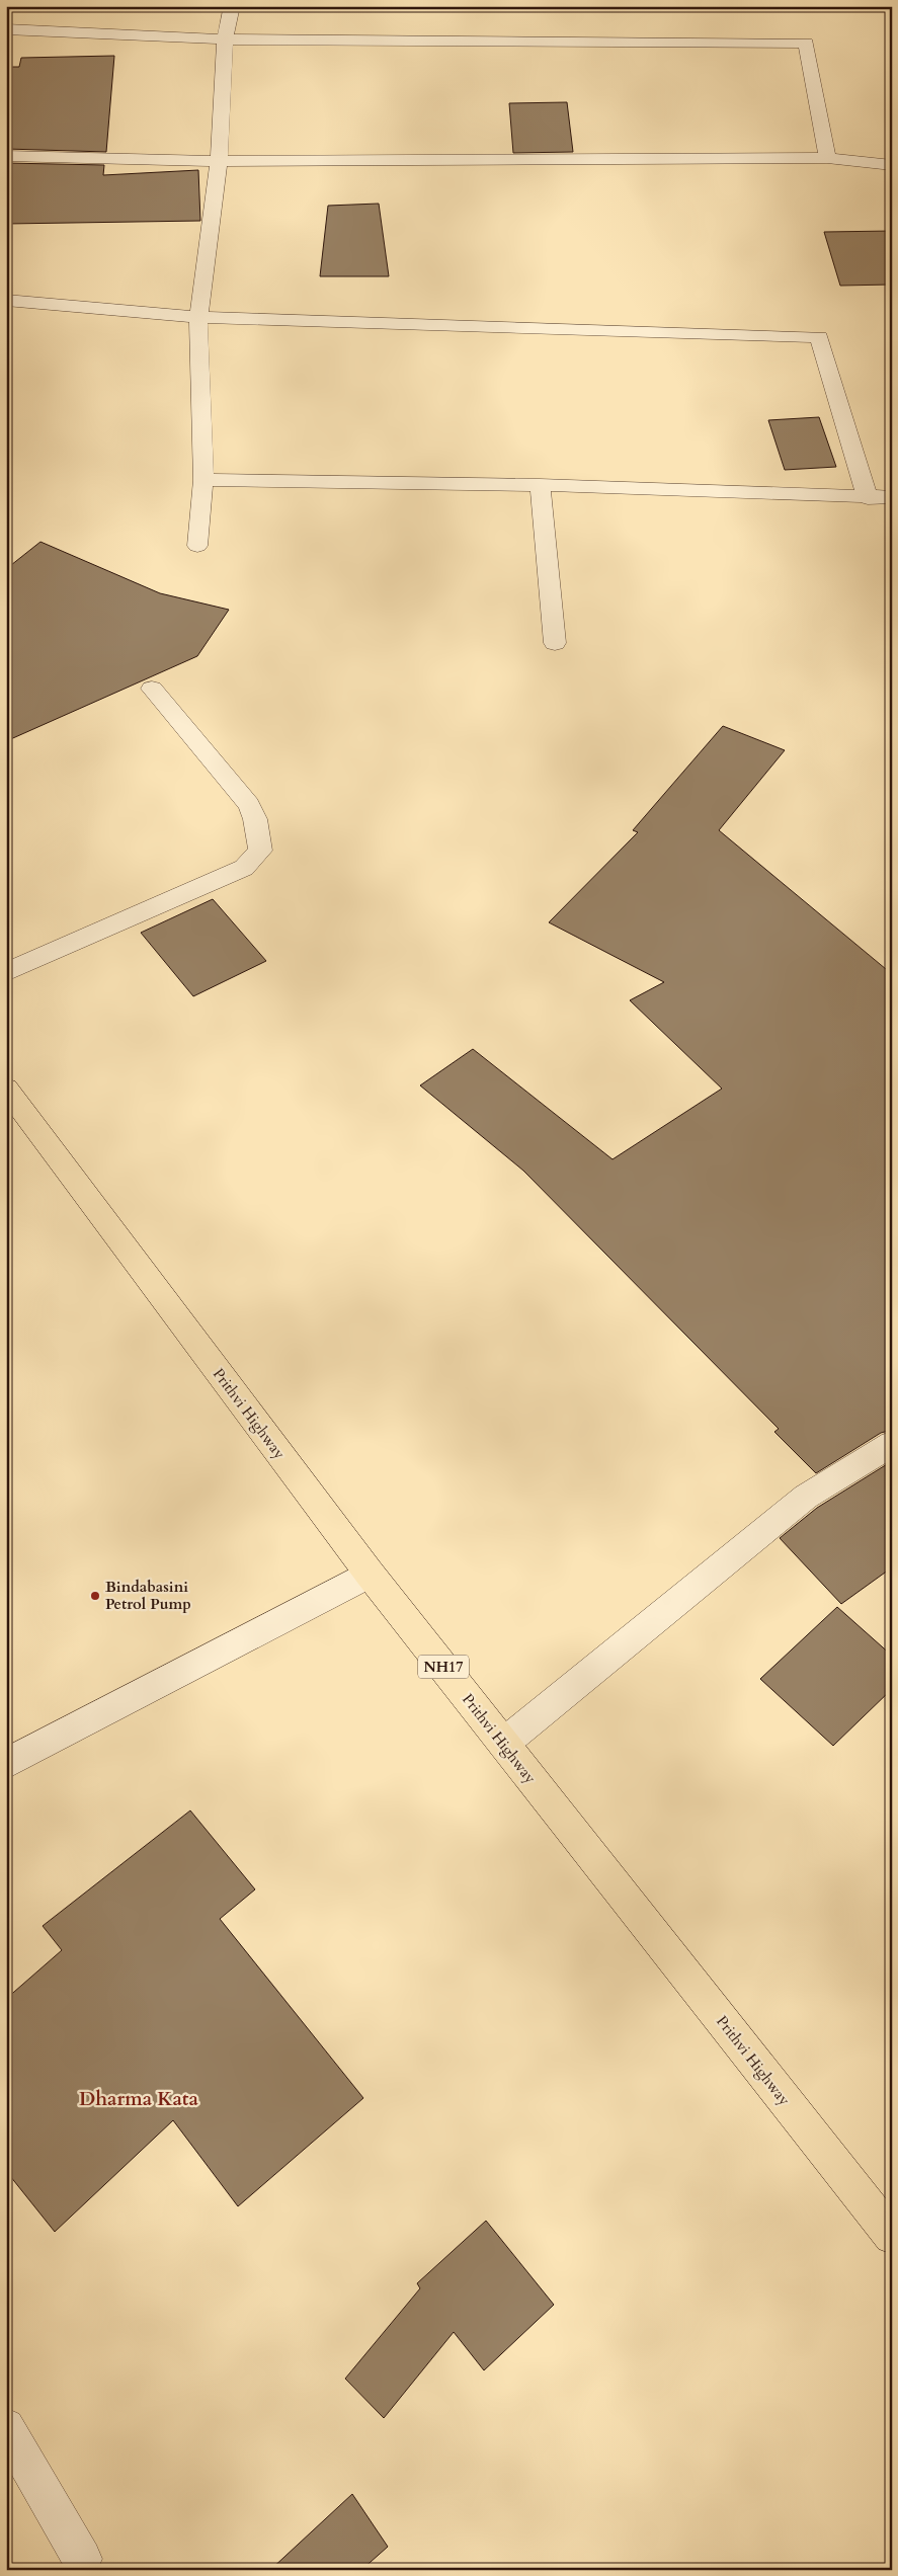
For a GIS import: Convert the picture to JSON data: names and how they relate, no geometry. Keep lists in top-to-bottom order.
{
  "streets": {
    "highway": ["Prithvi Highway", "NH17"]
  },
  "districts": ["Dharma Kata"],
  "places": ["Bindabasini Petrol Pump"]
}
